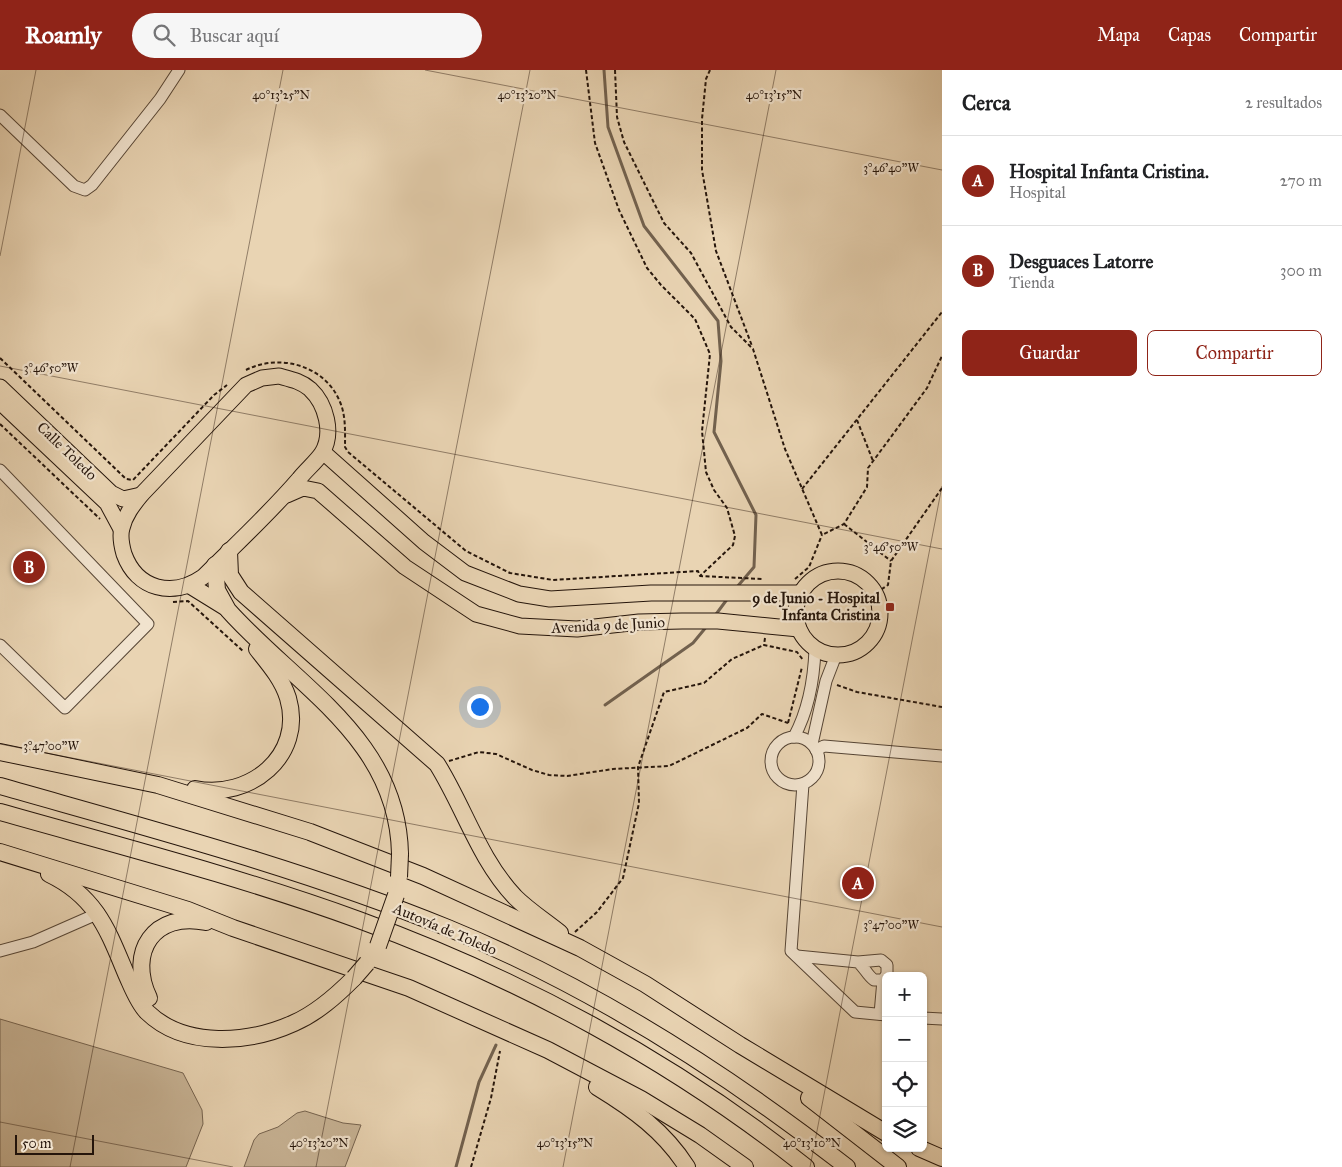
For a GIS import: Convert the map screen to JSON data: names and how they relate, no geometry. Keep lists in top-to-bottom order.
{
  "streets": {
    "highway": ["Autovía de Toledo"],
    "main road": ["Calle Toledo", "Avenida 9 de Junio"]
  },
  "places": {
    "transit": ["9 de Junio - Hospital Infanta Cristina"]
  },
  "scale_bar": "50 m",
  "page": {
    "header": "Roamly",
    "search": "Buscar aquí",
    "nav": ["Mapa", "Capas", "Compartir"],
    "heading": ["Cerca", "2 resultados"],
    "list": [
      {
        "mark": "A",
        "name": "Hospital Infanta Cristina.",
        "note": "Hospital",
        "value": "270 m"
      },
      {
        "mark": "B",
        "name": "Desguaces Latorre",
        "note": "Tienda",
        "value": "300 m"
      }
    ],
    "buttons": ["Guardar", "Compartir"],
    "pins": ["B", "A"],
    "map_buttons": ["+", "−"],
    "scale": "50 m"
  },
  "coordinates": [
    "40°13'25\"N",
    "40°13'20\"N",
    "40°13'15\"N",
    "3°46'40\"W",
    "3°46'50\"W",
    "3°47'00\"W",
    "40°13'10\"N"
  ]
}
